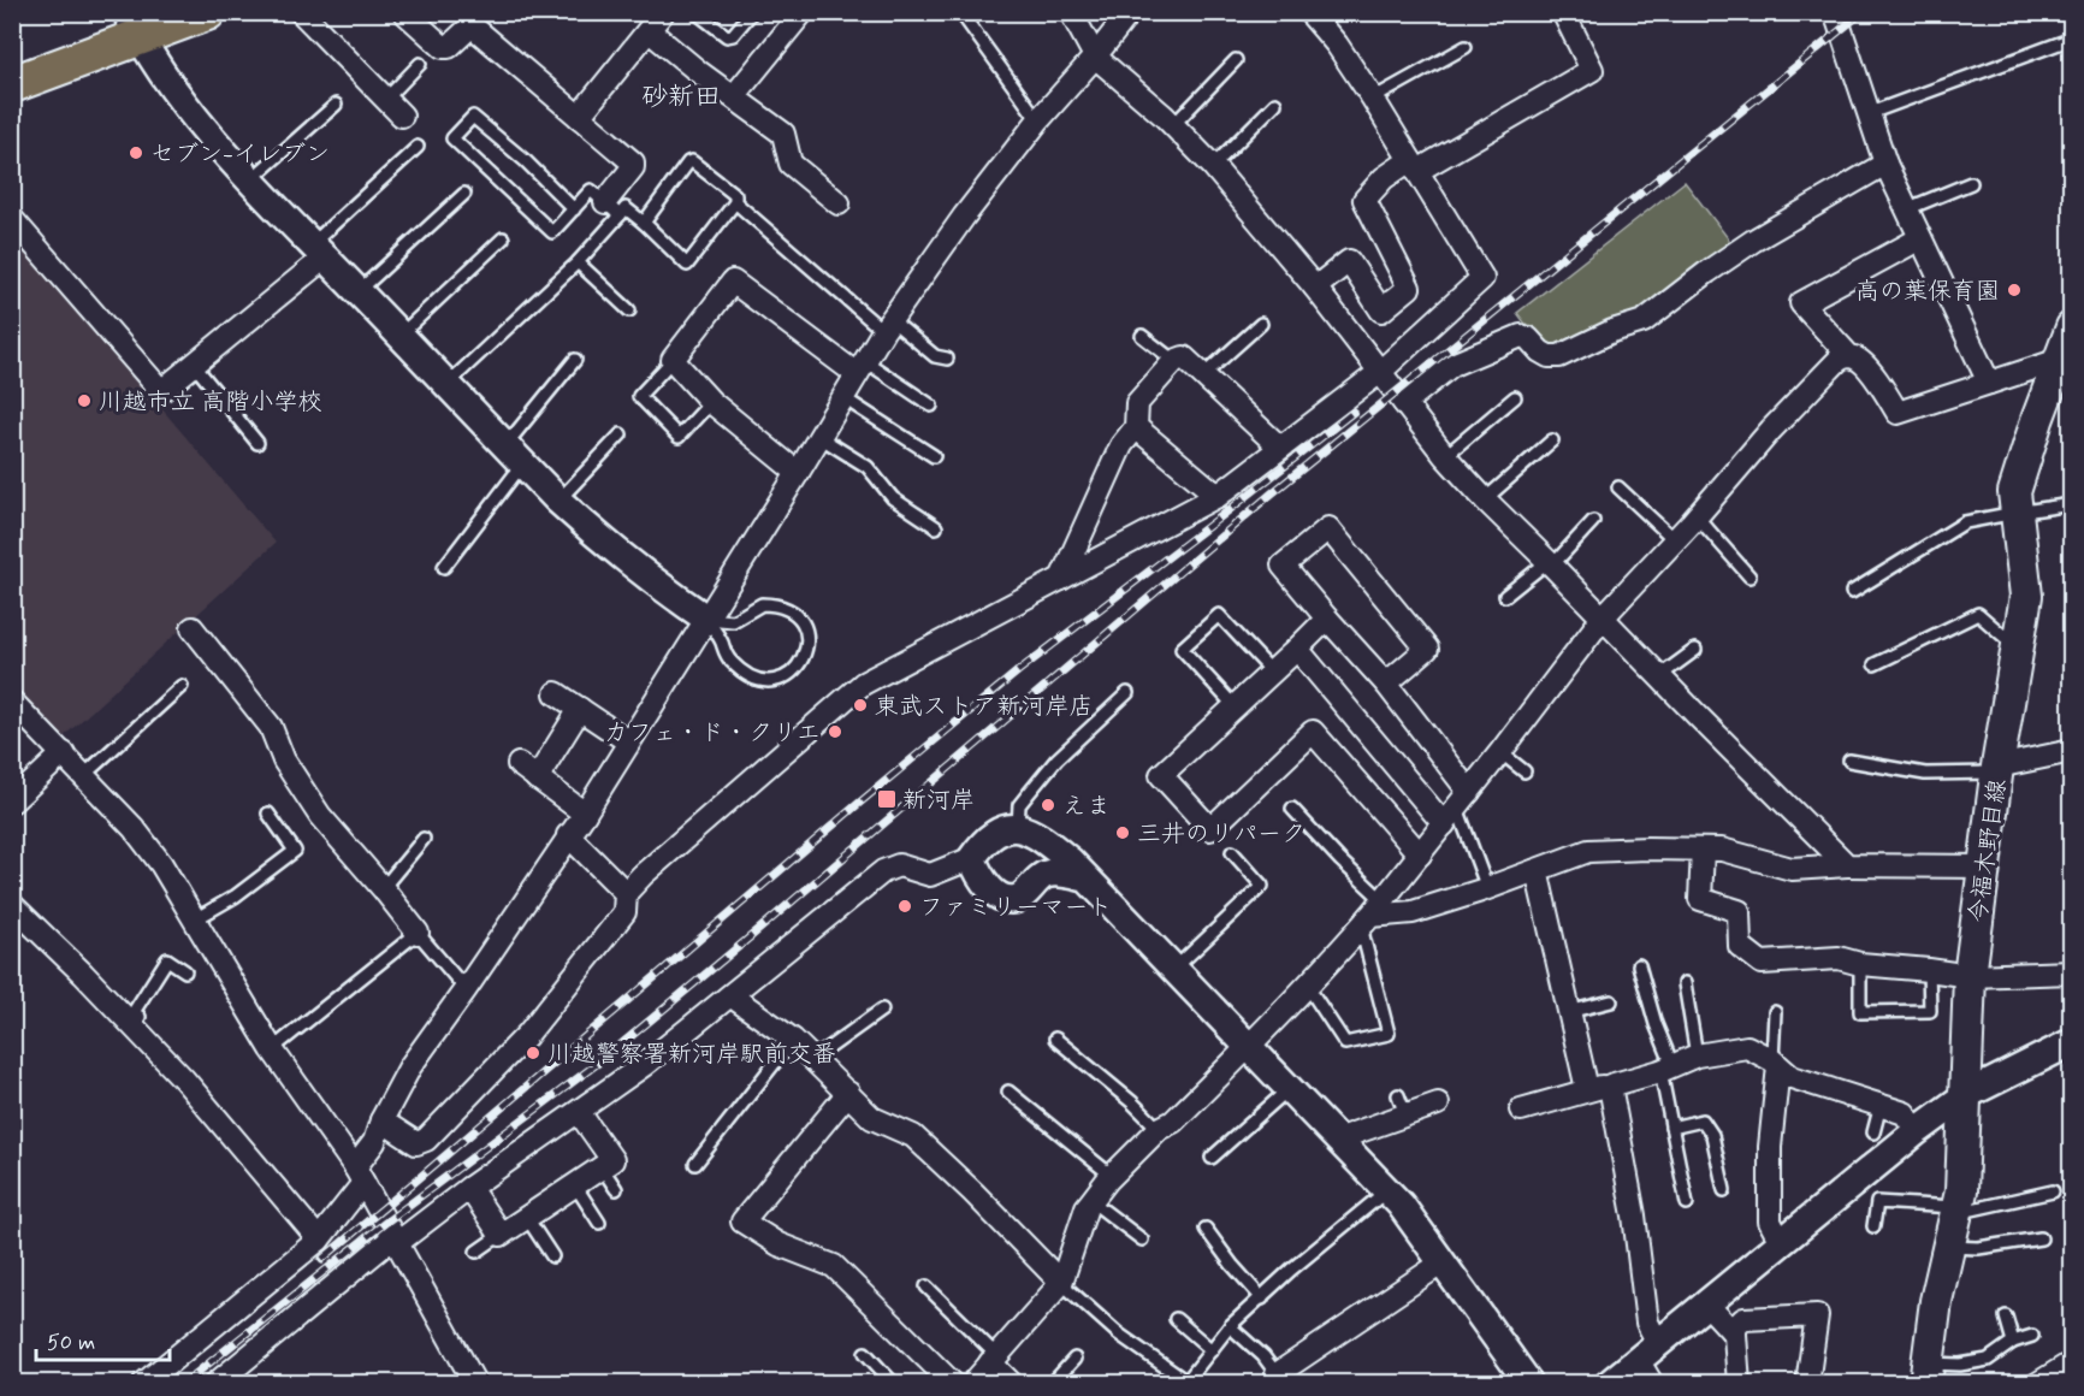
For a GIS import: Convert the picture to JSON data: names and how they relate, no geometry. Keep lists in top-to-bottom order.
{
  "streets": {
    "main road": ["今福木野目線"]
  },
  "districts": ["砂新田"],
  "places": {
    "other": [
      "セブン-イレブン",
      "高の葉保育園",
      "川越市立 高階小学校",
      "東武ストア新河岸店",
      "カフェ・ド・クリエ",
      "えま",
      "三井のリパーク",
      "ファミリーマート",
      "川越警察署新河岸駅前交番"
    ],
    "transit": ["新河岸"]
  },
  "scale_bar": "50 m"
}
